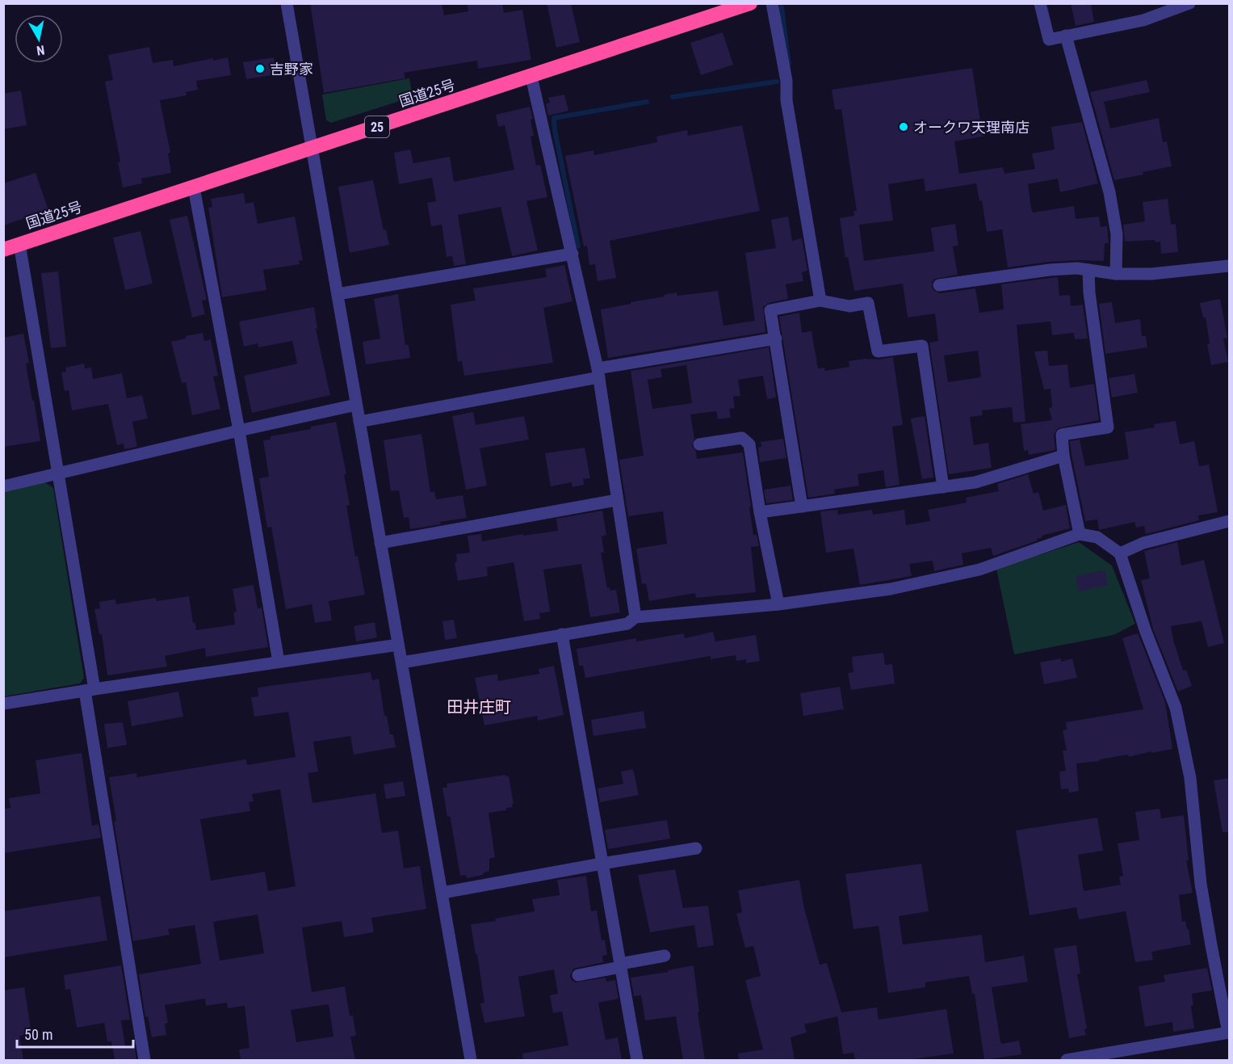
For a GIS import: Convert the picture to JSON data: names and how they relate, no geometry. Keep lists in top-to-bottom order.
{
  "streets": {
    "highway": ["国道25号", "25"]
  },
  "districts": ["田井庄町"],
  "places": ["吉野家", "オークワ天理南店"],
  "scale_bar": "50 m",
  "north": "bottom"
}
